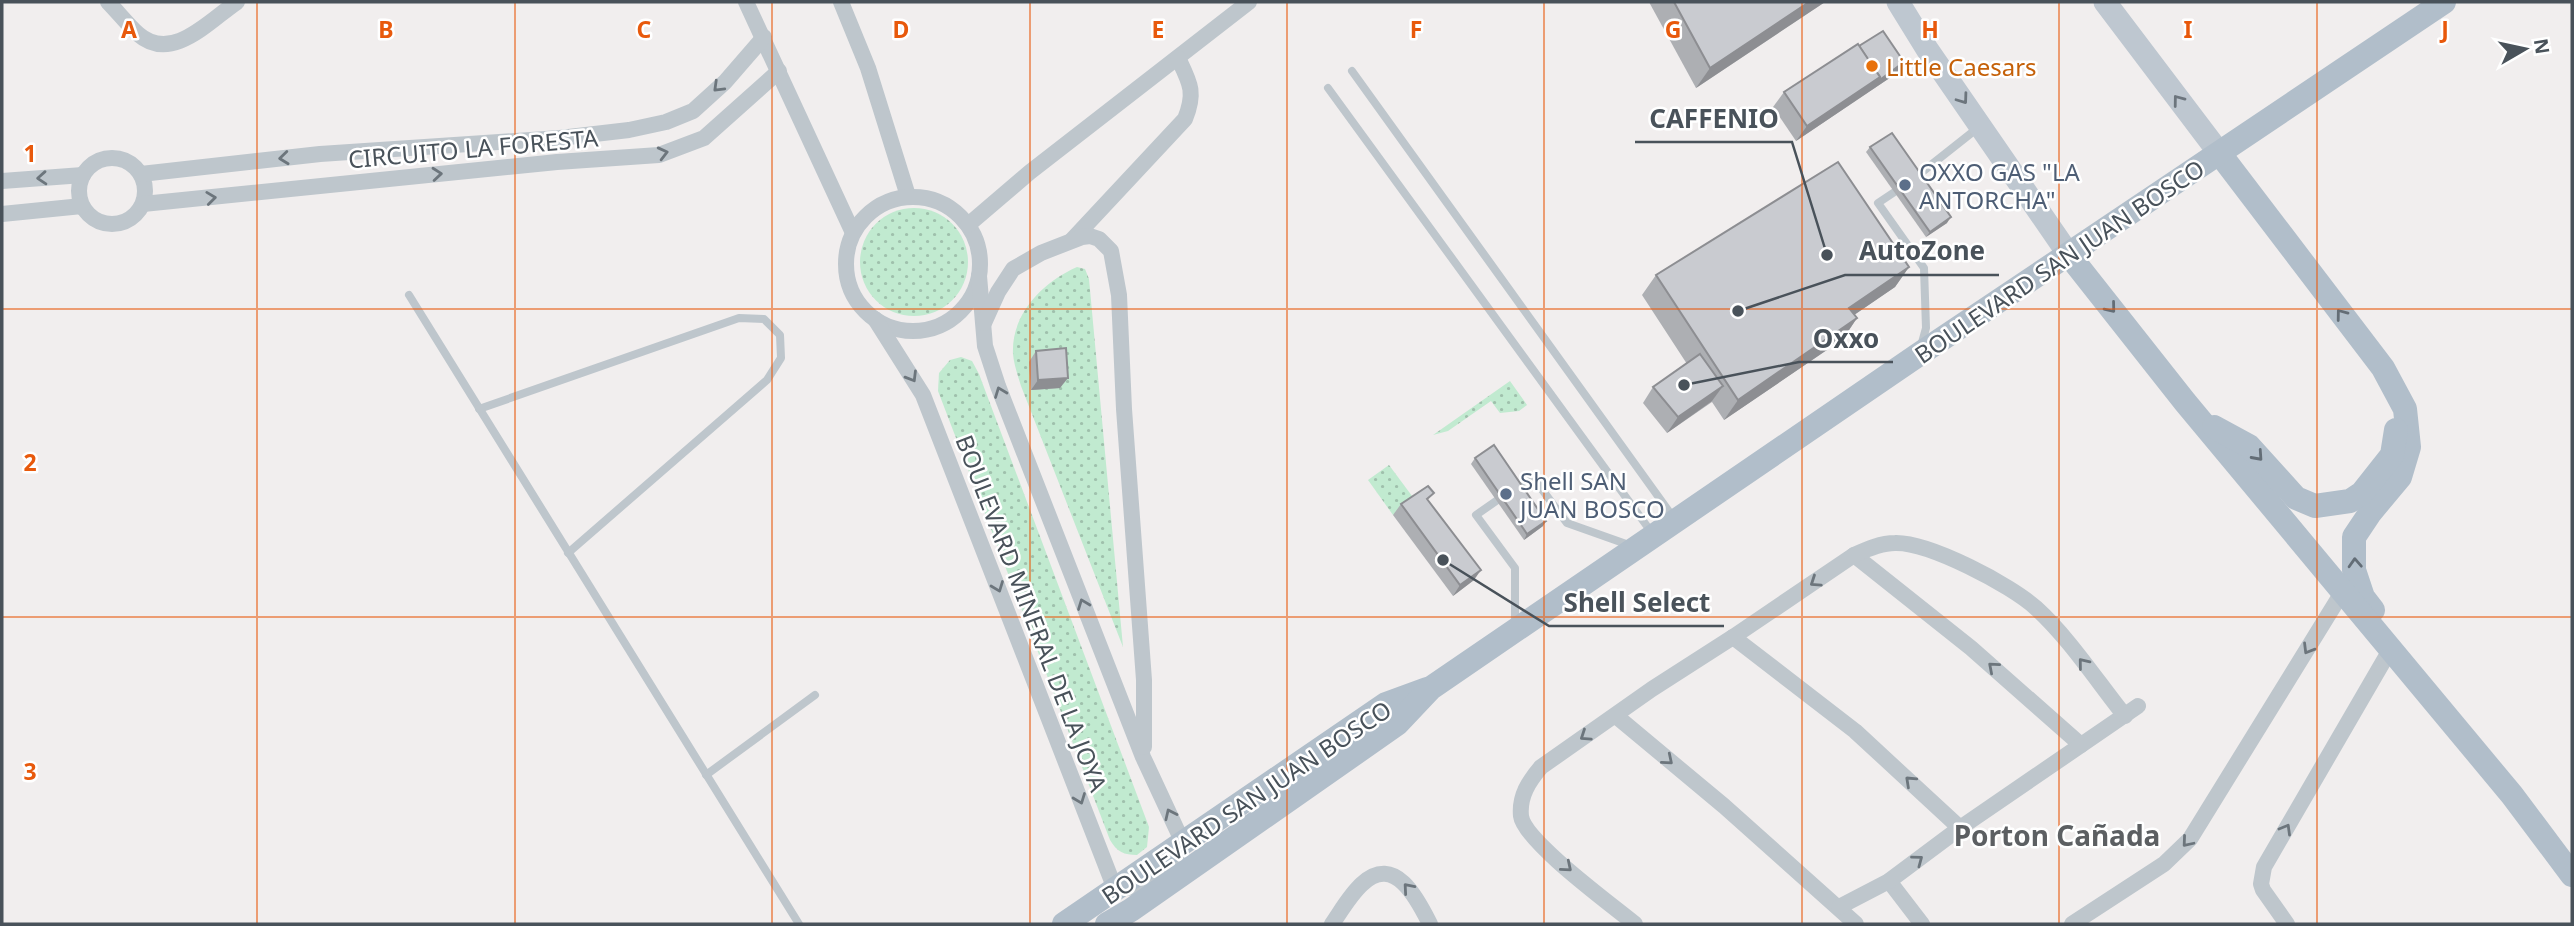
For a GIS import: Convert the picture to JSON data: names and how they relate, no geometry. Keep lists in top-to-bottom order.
{
  "streets": {
    "main road": ["BOULEVARD SAN JUAN BOSCO"],
    "street": ["CIRCUITO LA FORESTA", "BOULEVARD MINERAL DE LA JOYA"]
  },
  "crossings": [
    ["BOULEVARD SAN JUAN BOSCO", "BOULEVARD MINERAL DE LA JOYA"]
  ],
  "districts": ["Porton Cañada"],
  "places": [
    "Little Caesars",
    "OXXO GAS \"LA ANTORCHA\"",
    "CAFFENIO",
    "AutoZone",
    "Oxxo",
    "Shell SAN JUAN BOSCO",
    "Shell Select"
  ],
  "north": "right",
  "grid": {
    "columns": [
      "A",
      "B",
      "C",
      "D",
      "E",
      "F",
      "G",
      "H",
      "I",
      "J"
    ],
    "rows": ["1", "2", "3"]
  }
}
